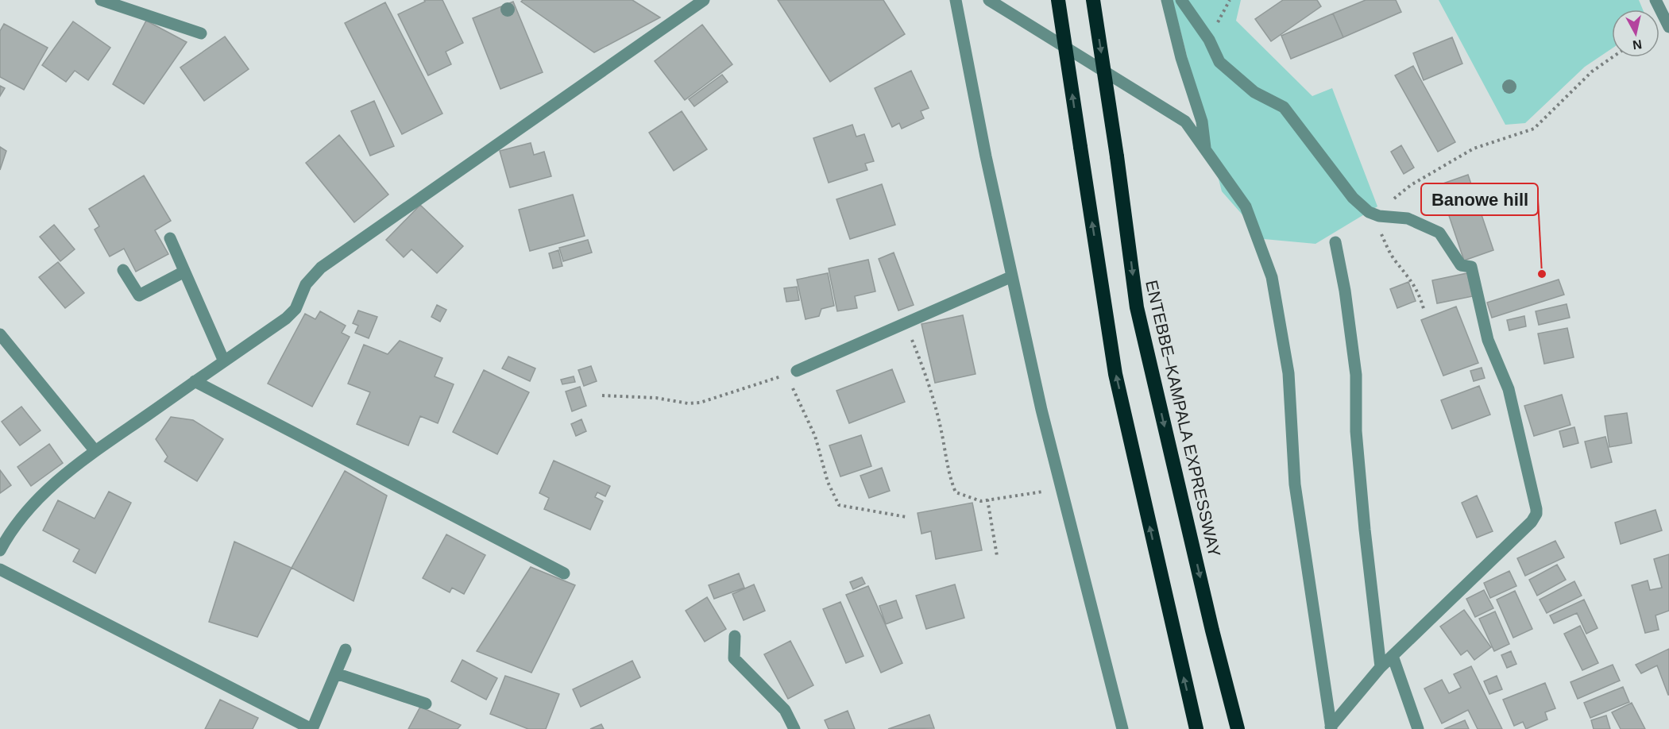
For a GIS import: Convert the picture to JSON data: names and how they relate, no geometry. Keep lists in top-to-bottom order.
{
  "streets": {
    "highway": ["ENTEBBE–KAMPALA EXPRESSWAY"]
  },
  "places": ["Banowe hill"],
  "north": "bottom"
}
